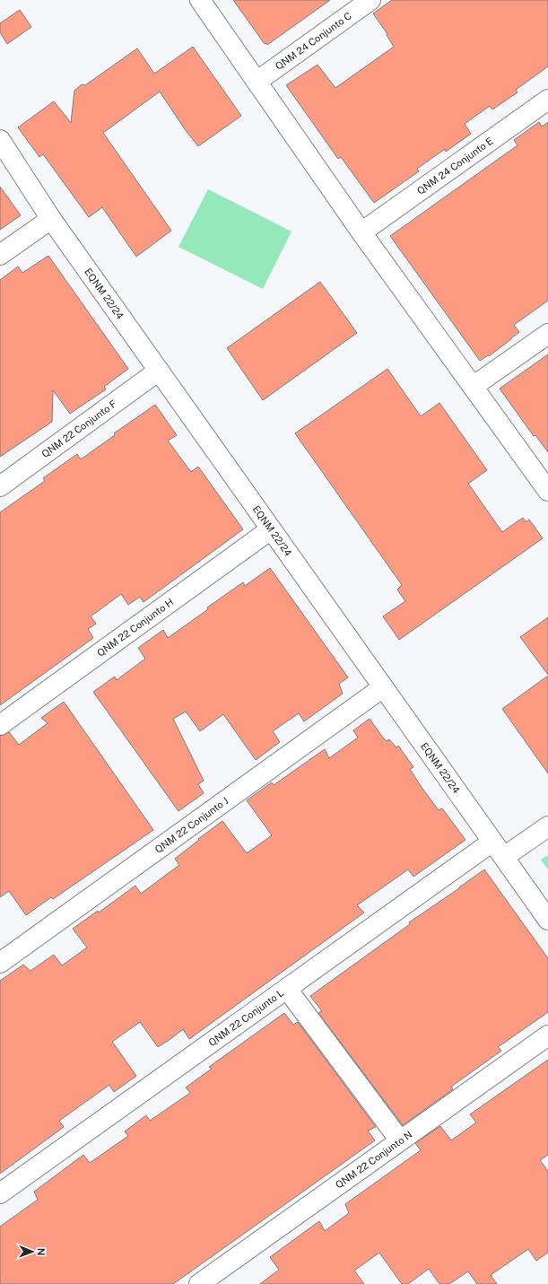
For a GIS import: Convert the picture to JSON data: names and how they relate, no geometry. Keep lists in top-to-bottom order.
{
  "streets": {
    "street": [
      "QNM 24 Conjunto C",
      "QNM 24 Conjunto E",
      "EQNM 22/24",
      "QNM 22 Conjunto F",
      "QNM 22 Conjunto H",
      "QNM 22 Conjunto J",
      "QNM 22 Conjunto L",
      "QNM 22 Conjunto N"
    ]
  },
  "crossings": [
    ["EQNM 22/24", "QNM 22 Conjunto F"],
    ["EQNM 22/24", "QNM 22 Conjunto H"],
    ["EQNM 22/24", "QNM 22 Conjunto J"],
    ["EQNM 22/24", "QNM 22 Conjunto L"]
  ],
  "north": "right"
}
